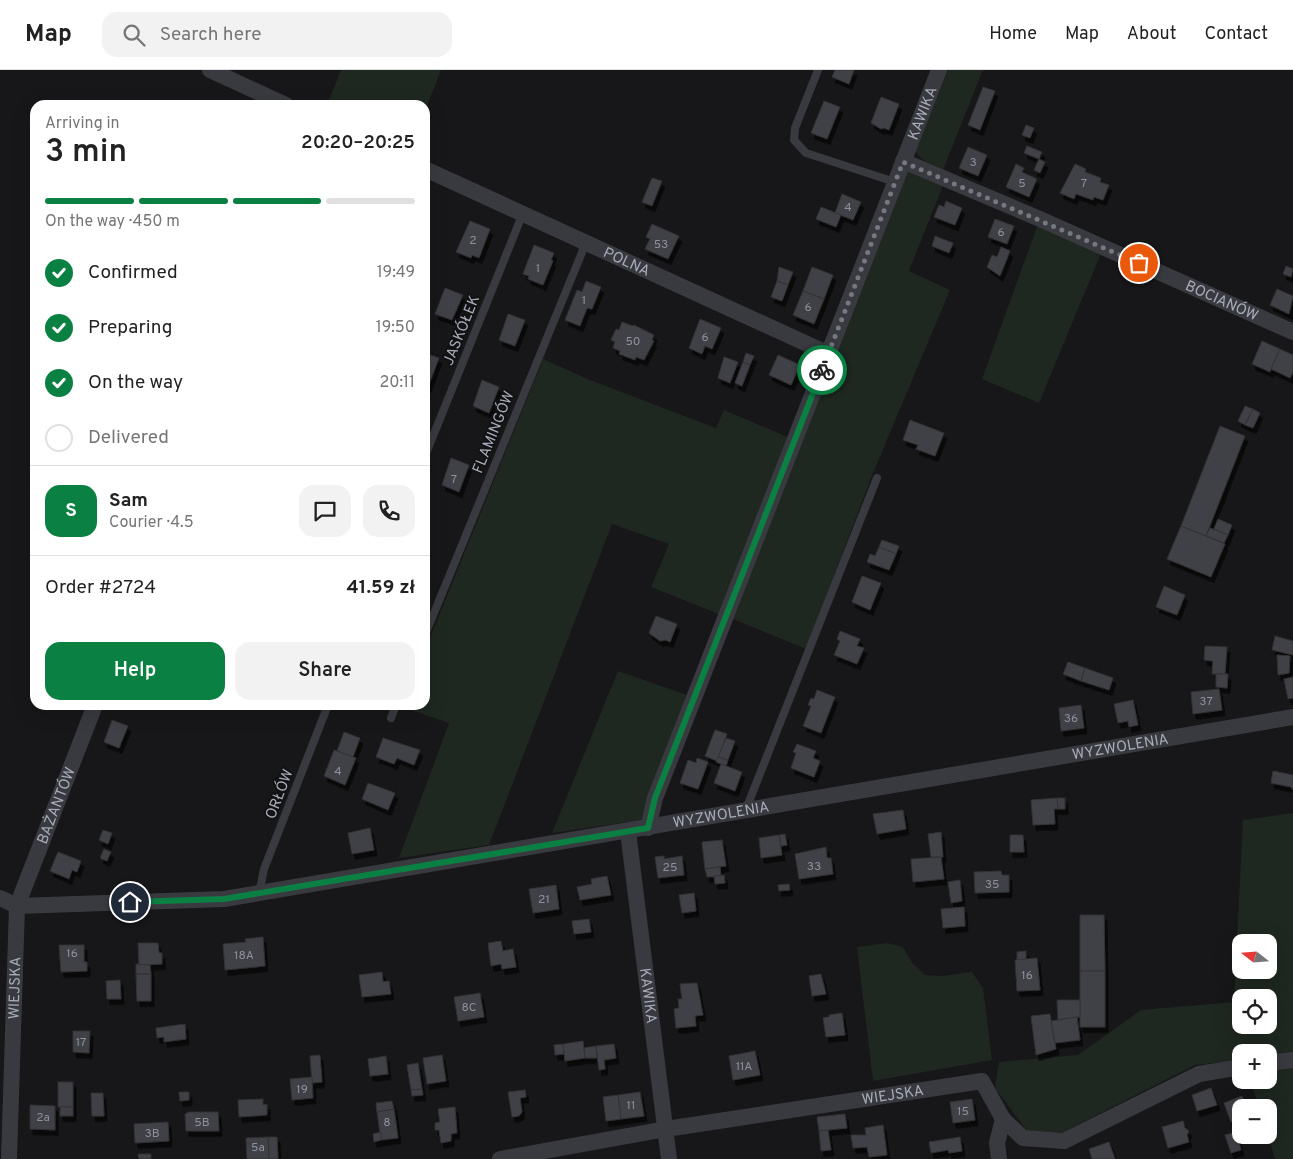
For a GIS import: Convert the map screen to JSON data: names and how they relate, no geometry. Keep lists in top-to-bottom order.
{
  "streets": {
    "street": [
      "KAWIKA",
      "POLNA",
      "BOCIANÓW",
      "WYZWOLENIA",
      "BAŻANTÓW",
      "WIEJSKA"
    ],
    "lane": ["JASKÓŁEK", "FLAMINGÓW", "ORŁÓW"]
  },
  "crossings": [
    ["KAWIKA", "POLNA"],
    ["KAWIKA", "BOCIANÓW"],
    ["KAWIKA", "WYZWOLENIA"],
    ["KAWIKA", "WIEJSKA"],
    ["POLNA", "JASKÓŁEK"],
    ["POLNA", "FLAMINGÓW"],
    ["WYZWOLENIA", "ORŁÓW"],
    ["WYZWOLENIA", "BAŻANTÓW"],
    ["WYZWOLENIA", "WIEJSKA"],
    ["BAŻANTÓW", "WIEJSKA"]
  ],
  "house_numbers": [
    "3",
    "5",
    "7",
    "4",
    "6",
    "2",
    "53",
    "1",
    "1",
    "6",
    "6",
    "50",
    "7",
    "37",
    "36",
    "4",
    "33",
    "25",
    "35",
    "21",
    "16",
    "18A",
    "16",
    "8C",
    "17",
    "11A",
    "19",
    "11",
    "15",
    "2a",
    "5B",
    "8",
    "3B",
    "5a"
  ],
  "north": "left",
  "page": {
    "header": "Map",
    "search": "Search here",
    "nav": [
      "Home",
      "Map",
      "About",
      "Contact"
    ],
    "heading": ["3 min", "Arriving in", "20:20–20:25"],
    "panel": [
      "Sam",
      "Courier · 4.5",
      "Order #2724",
      "41.59 zł"
    ],
    "bar": "On the way · 450 m",
    "list": [
      ["Confirmed", "19:49"],
      ["Preparing", "19:50"],
      ["On the way", "20:11"],
      "Delivered"
    ],
    "round": "S",
    "buttons": ["Help", "Share"],
    "map_buttons": ["+", "−"]
  }
}
